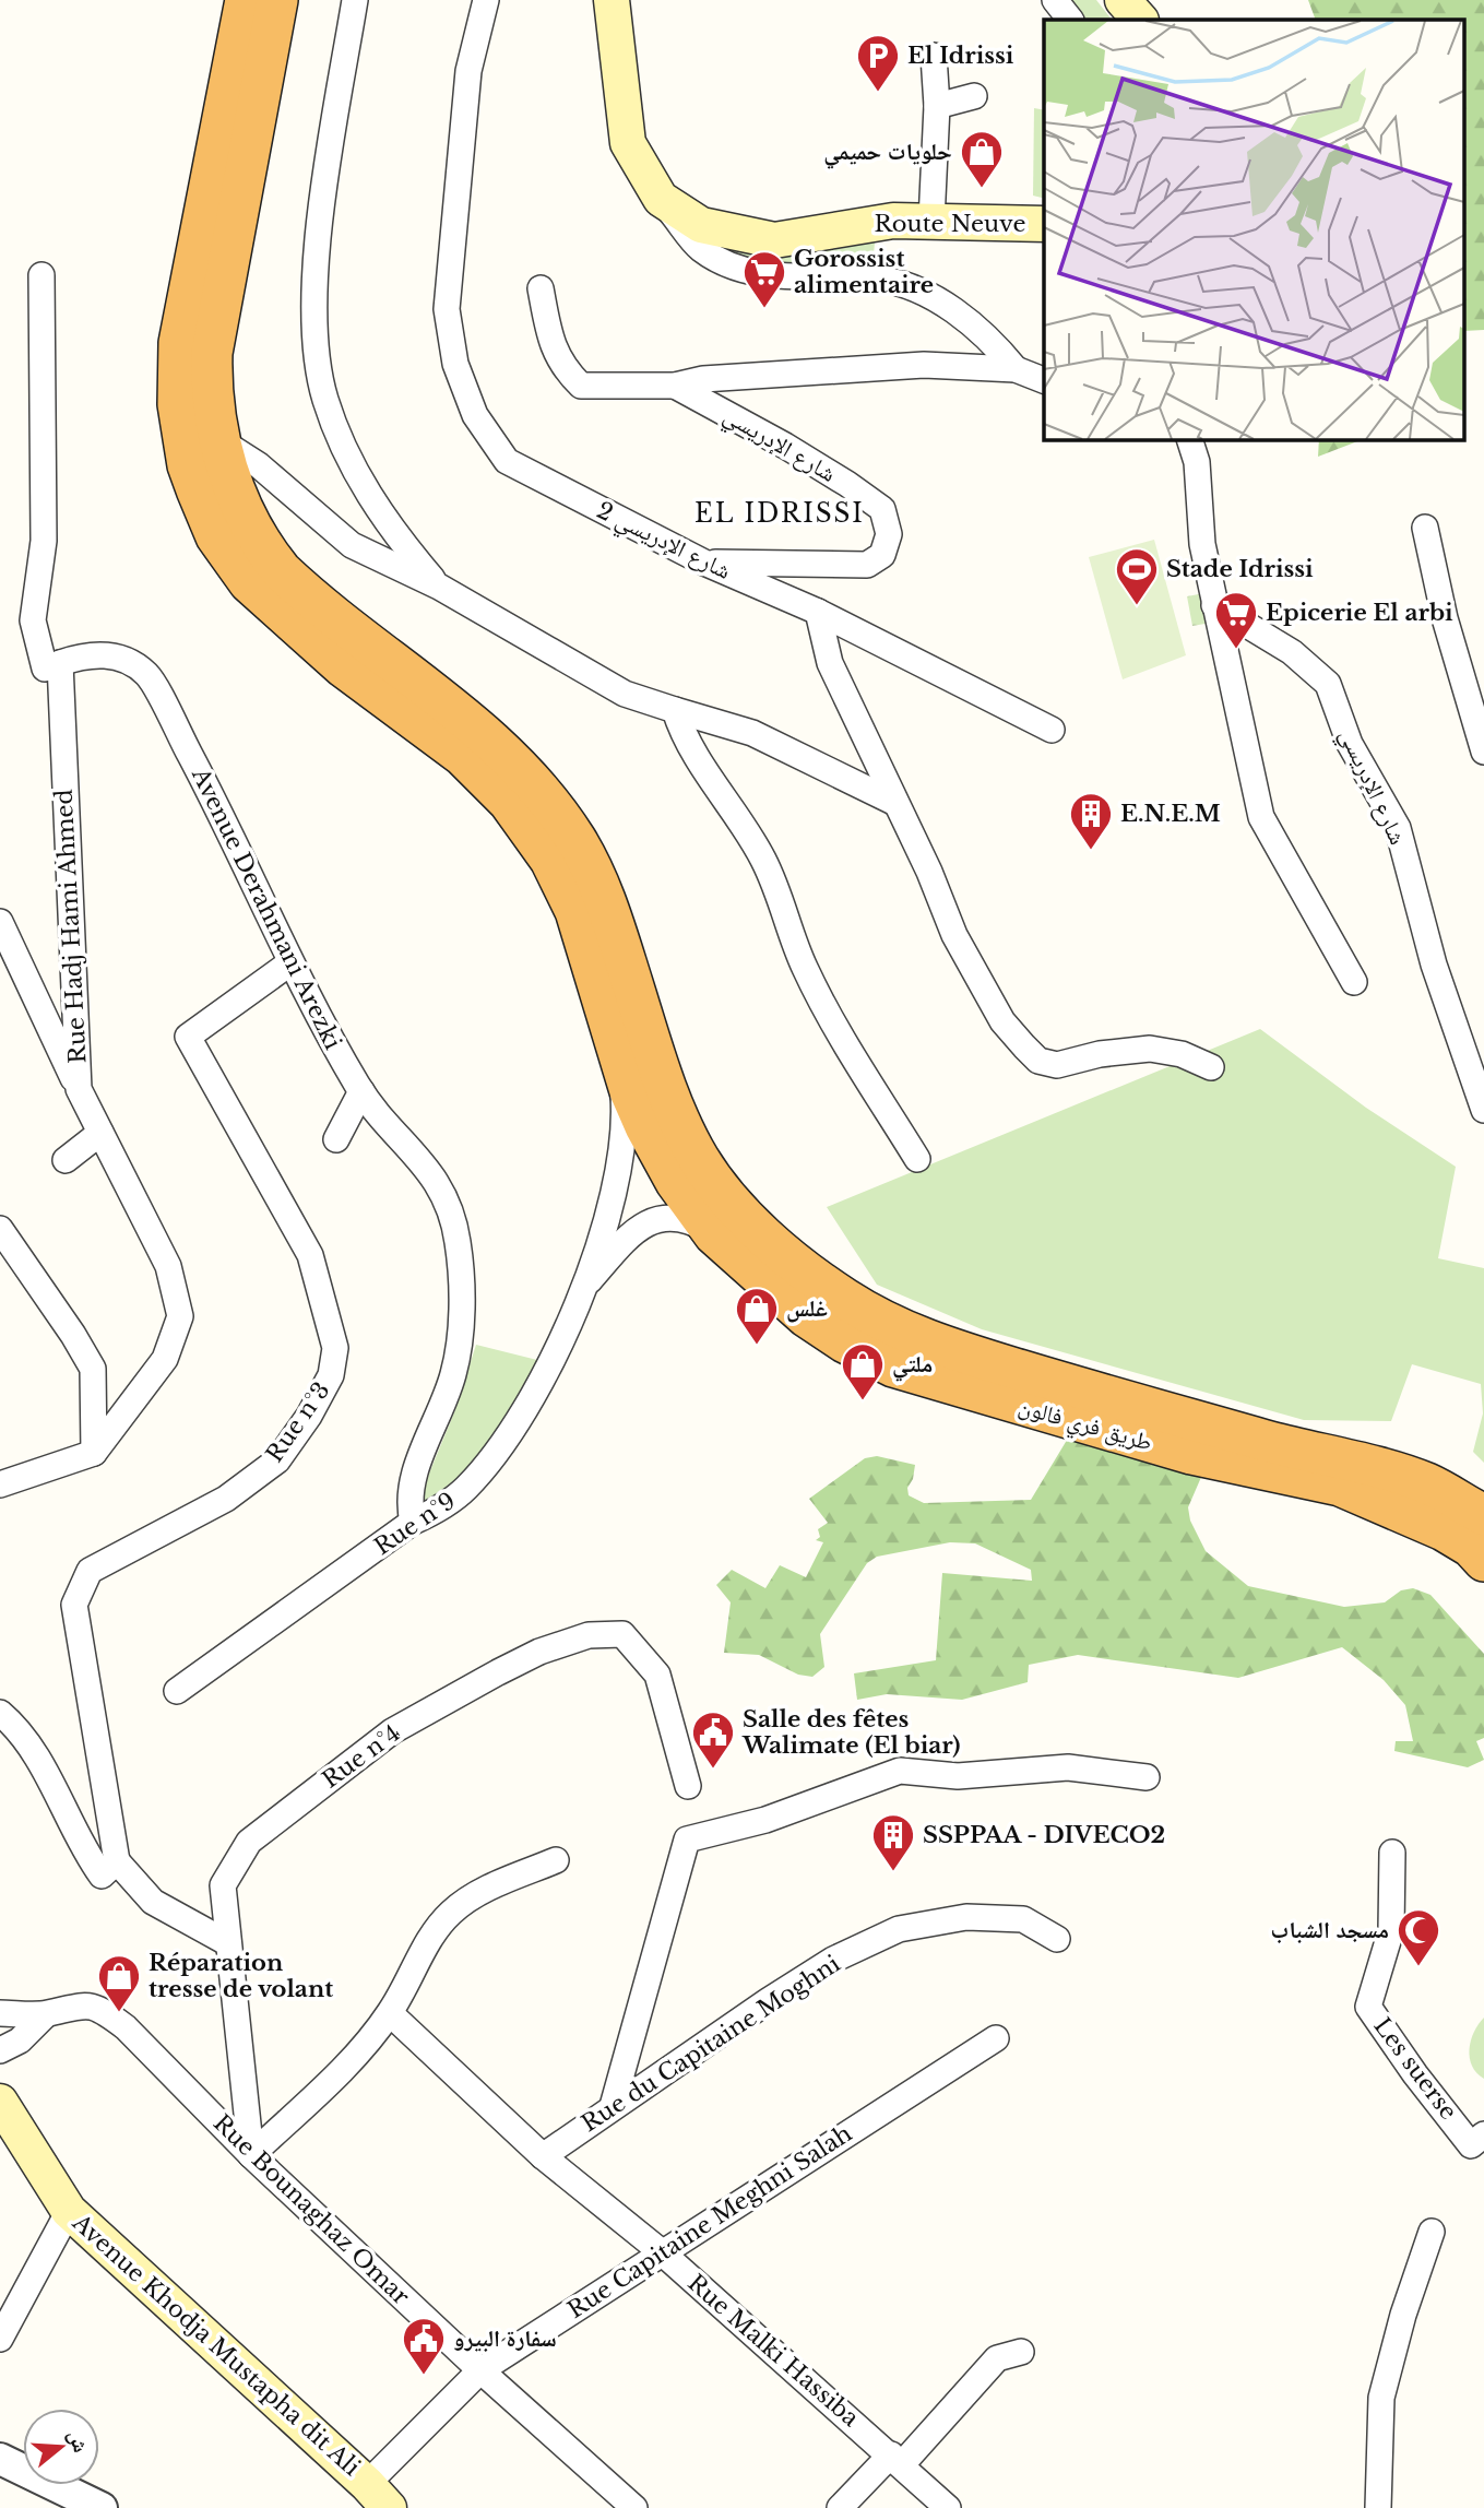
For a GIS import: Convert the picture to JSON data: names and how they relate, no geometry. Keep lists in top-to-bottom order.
{
  "streets": {
    "highway": ["طريق فري فالون"],
    "main road": ["Route Neuve", "Avenue Khodja Mustapha dit Ali"],
    "street": [
      "شارع الإدريسي",
      "شارع الإدريسي 2",
      "Avenue Derahmani Arezki",
      "Rue Hadj Hami Ahmed",
      "Rue n°3",
      "Rue n°9",
      "Rue n°4",
      "Rue du Capitaine Moghni",
      "Les suerse",
      "Rue Bounaghaz Omar",
      "Rue Capitaine Meghni Salah",
      "Rue Malki Hassiba"
    ]
  },
  "crossings": [
    ["شارع الإدريسي", "شارع الإدريسي 2"],
    ["Avenue Derahmani Arezki", "Rue Hadj Hami Ahmed"],
    ["Avenue Derahmani Arezki", "Rue n°3"],
    ["Avenue Derahmani Arezki", "Rue n°9"],
    ["طريق فري فالون", "Rue n°9"],
    ["Rue n°4", "Rue Bounaghaz Omar"],
    ["Rue du Capitaine Moghni", "Rue Malki Hassiba"],
    ["Rue Bounaghaz Omar", "Rue Capitaine Meghni Salah"],
    ["Rue Capitaine Meghni Salah", "Avenue Khodja Mustapha dit Ali"],
    ["Rue Capitaine Meghni Salah", "Rue Malki Hassiba"]
  ],
  "districts": ["EL IDRISSI"],
  "places": {
    "parking": ["El Idrissi"],
    "shop": [
      "حلويات حميمي",
      "غلس",
      "ملتي",
      "Réparation tresse de volant"
    ],
    "supermarket": ["Gorossist alimentaire", "Epicerie El arbi"],
    "sports": ["Stade Idrissi"],
    "building": ["E.N.E.M", "SSPPAA - DIVECO2"],
    "public building": ["Salle des fêtes Walimate (El biar)", "سفارة البيرو"],
    "mosque": ["مسجد الشباب"]
  },
  "north": "right"
}
